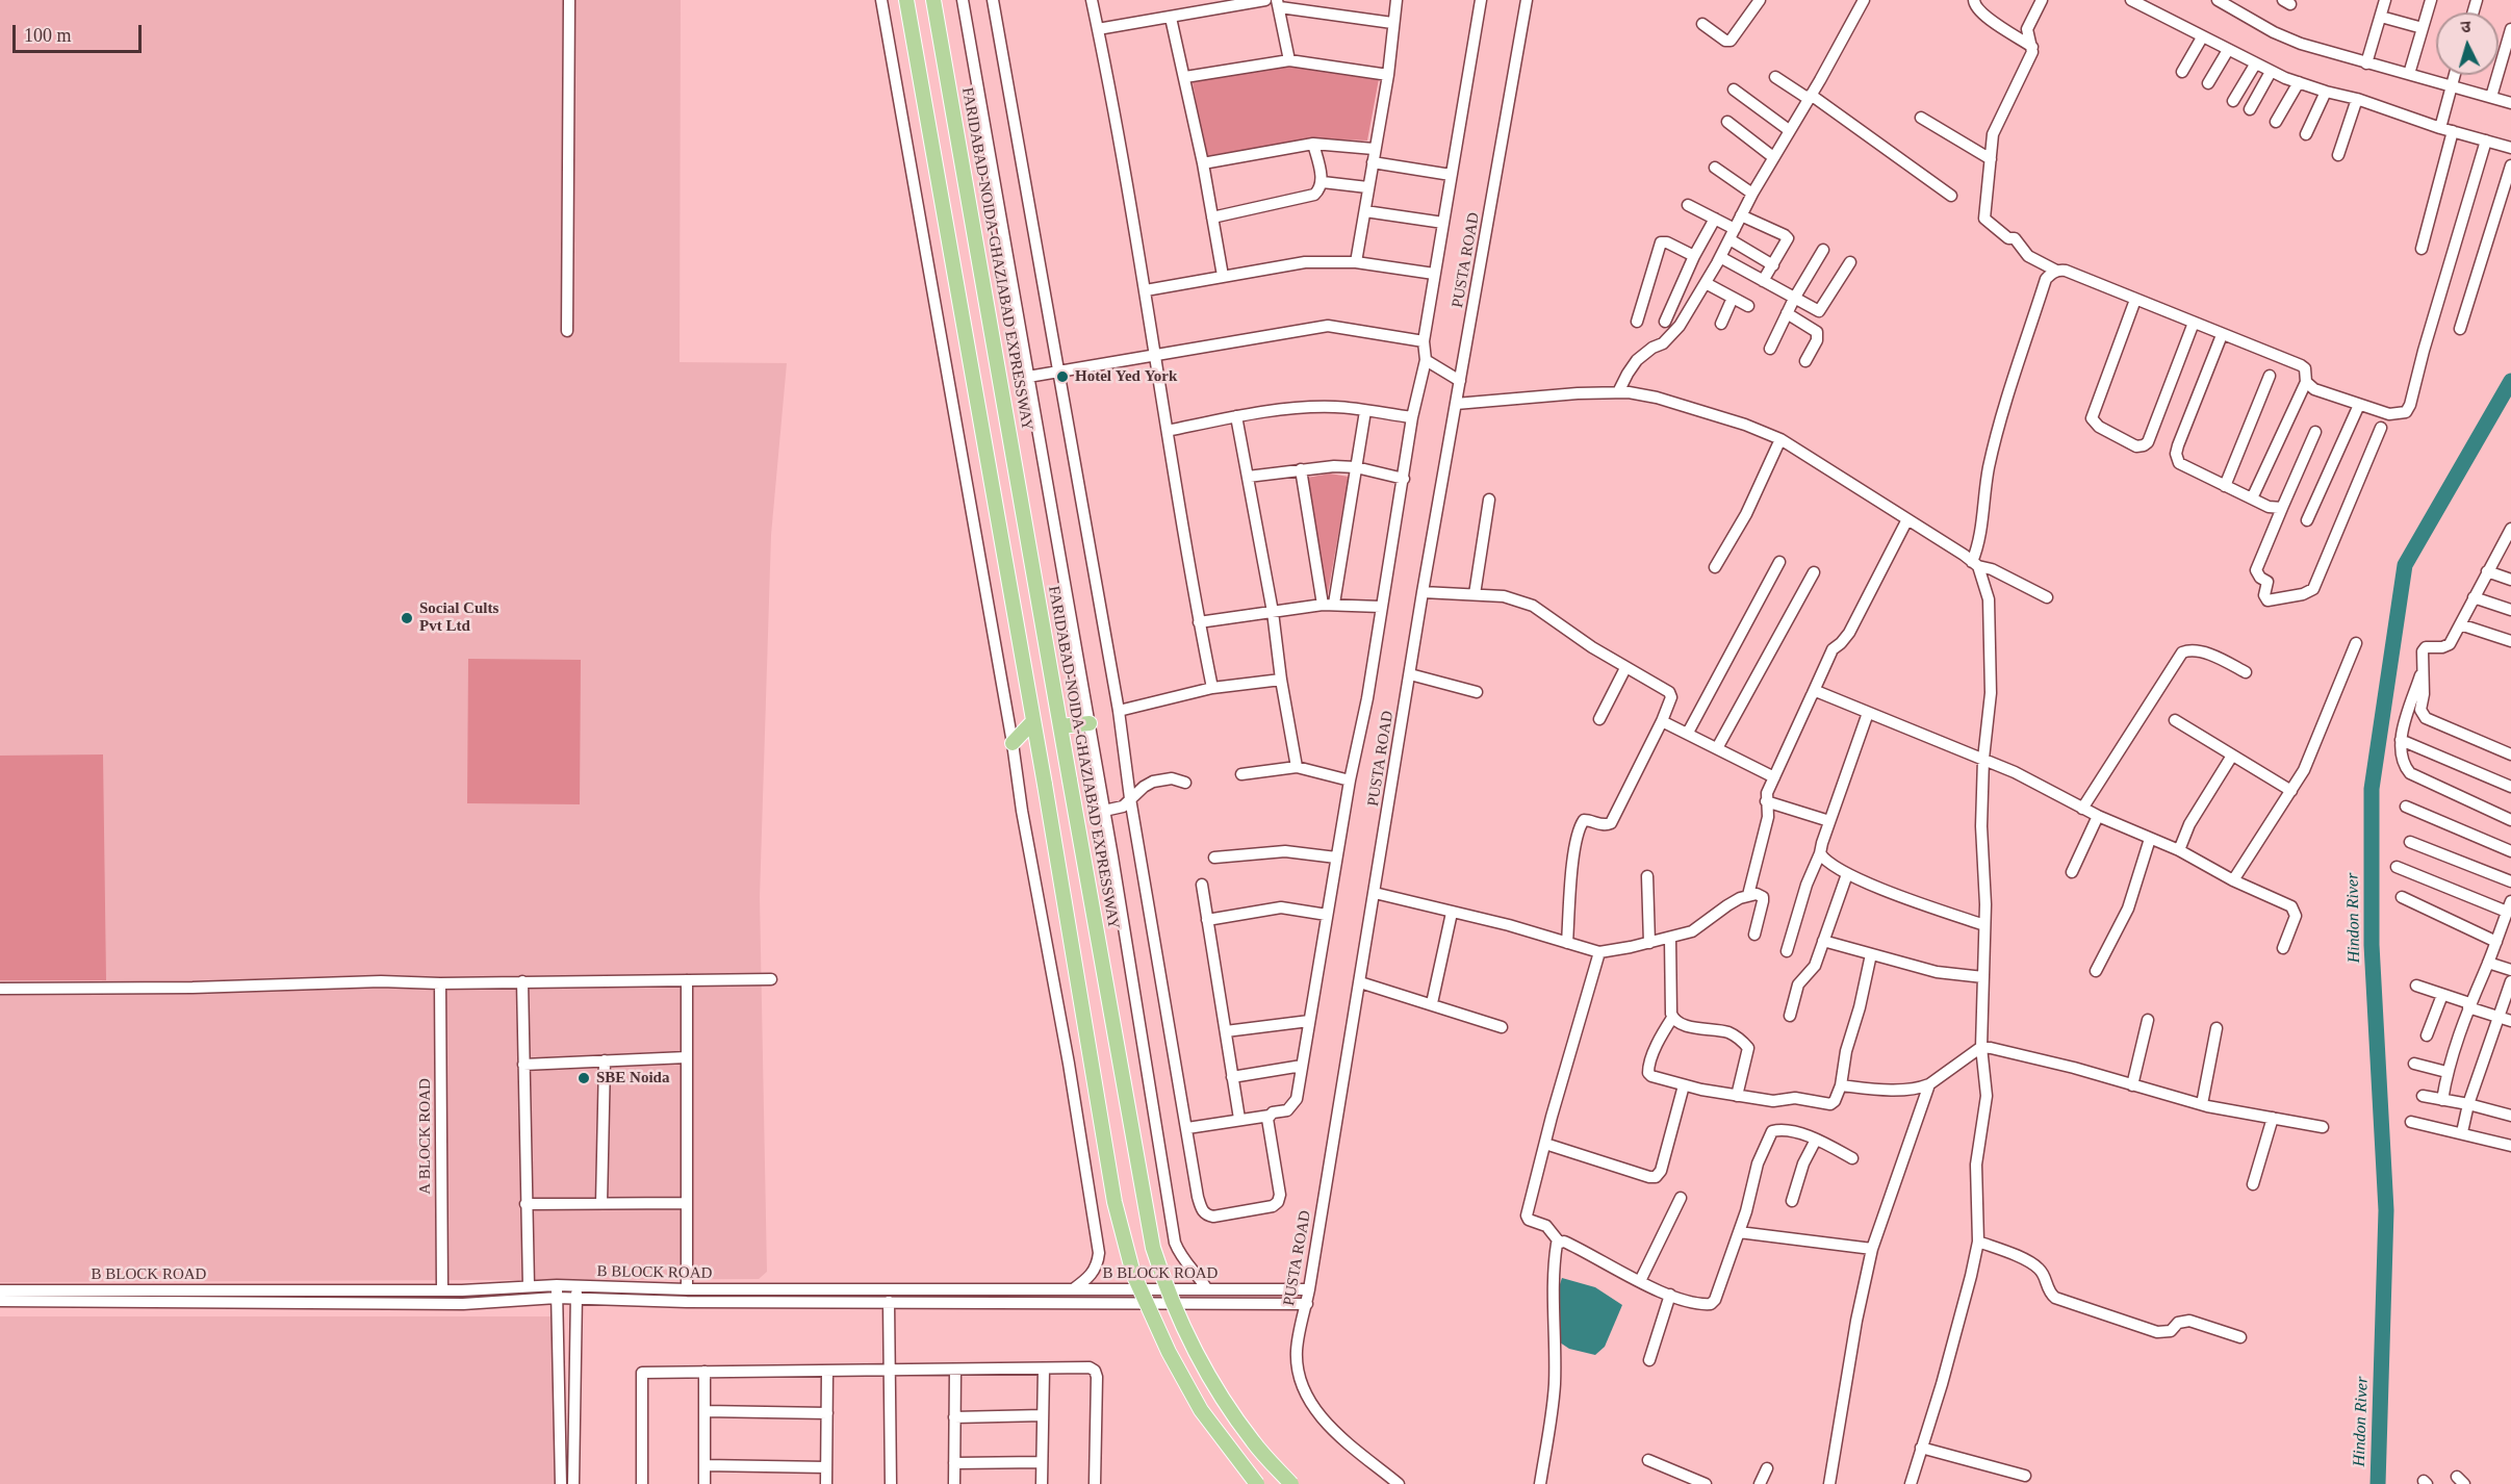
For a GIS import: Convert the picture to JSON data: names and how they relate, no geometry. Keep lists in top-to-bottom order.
{
  "streets": {
    "main road": ["FARIDABAD-NOIDA-GHAZIABAD EXPRESSWAY"],
    "street": ["PUSTA ROAD", "A BLOCK ROAD", "B BLOCK ROAD"]
  },
  "crossings": [
    ["PUSTA ROAD", "B BLOCK ROAD"],
    ["A BLOCK ROAD", "B BLOCK ROAD"]
  ],
  "water": ["Hindon River"],
  "places": ["Hotel Yed York", "Social Cults Pvt Ltd", "SBE Noida"],
  "scale_bar": "100 m",
  "north": "top"
}
